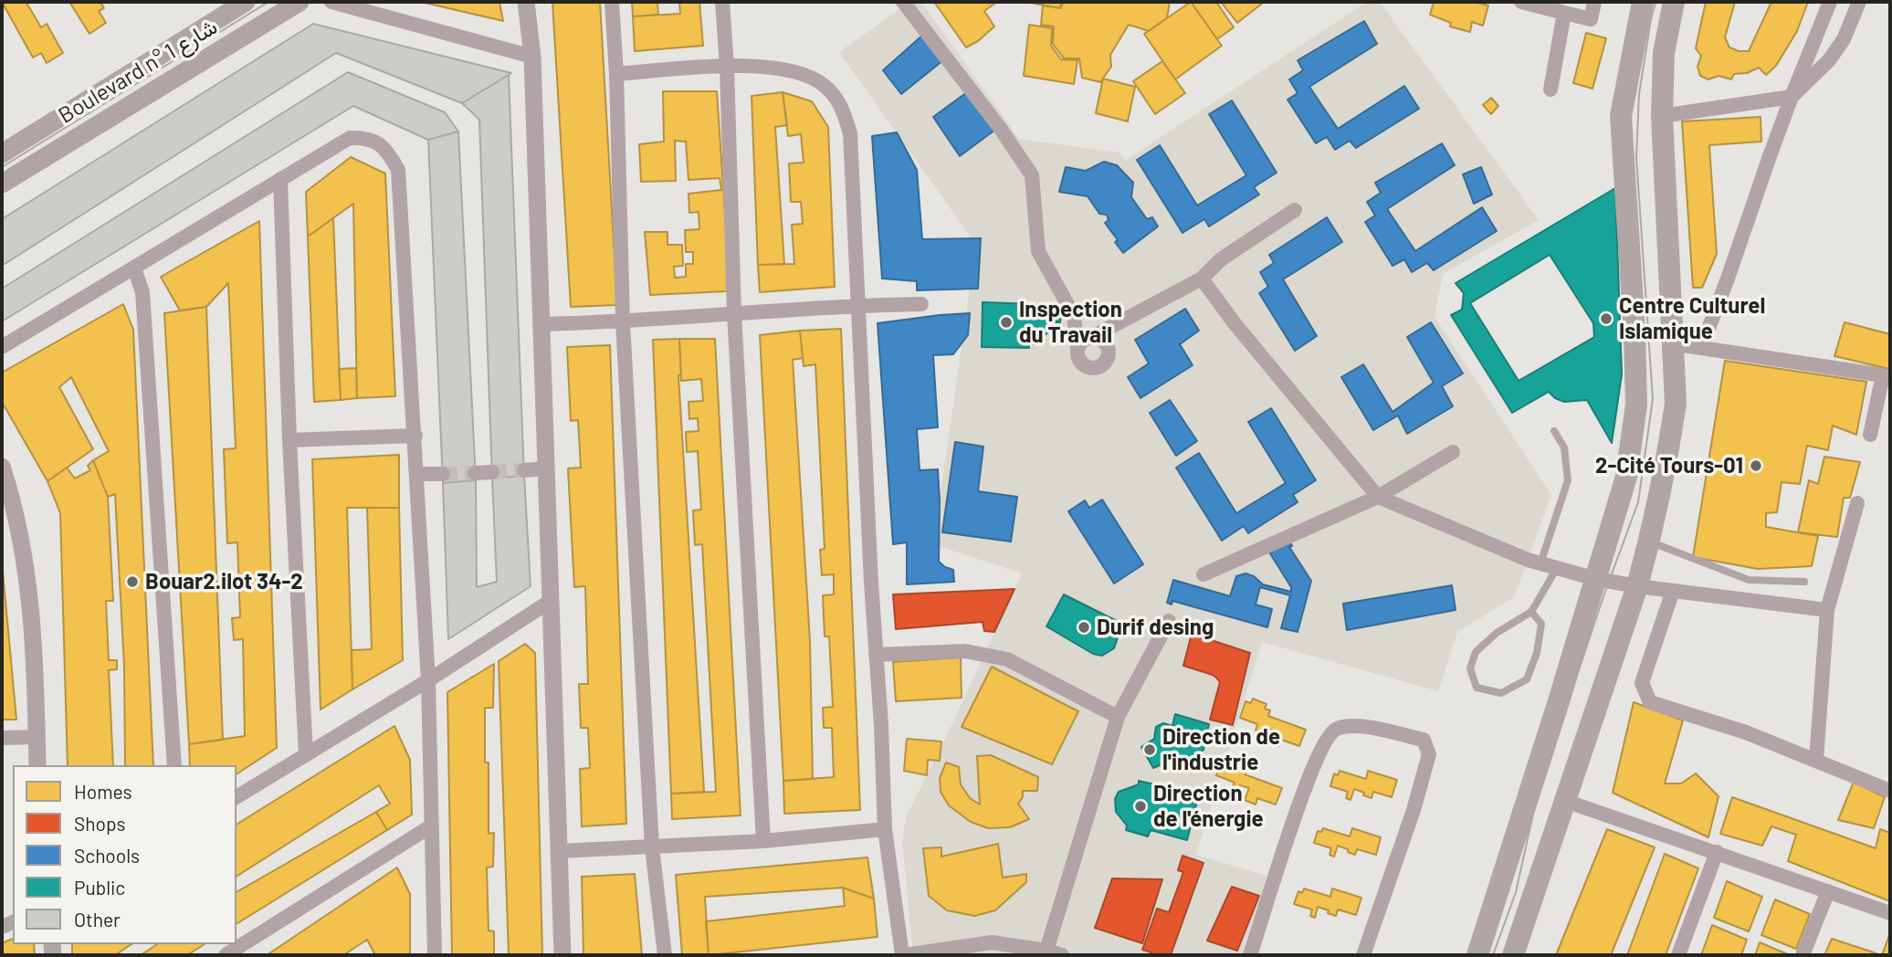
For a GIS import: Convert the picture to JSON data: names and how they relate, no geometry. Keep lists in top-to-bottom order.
{
  "streets": {
    "main road": ["Boulevard n° شارع 1"]
  },
  "places": [
    "Centre Culturel Islamique",
    "Inspection du Travail",
    "2-Cité Tours-01",
    "Bouar2.ilot 34-2",
    "Durif desing",
    "Direction de l'industrie",
    "Direction de l'énergie"
  ],
  "legend": [
    "Homes",
    "Shops",
    "Schools",
    "Public",
    "Other"
  ]
}
